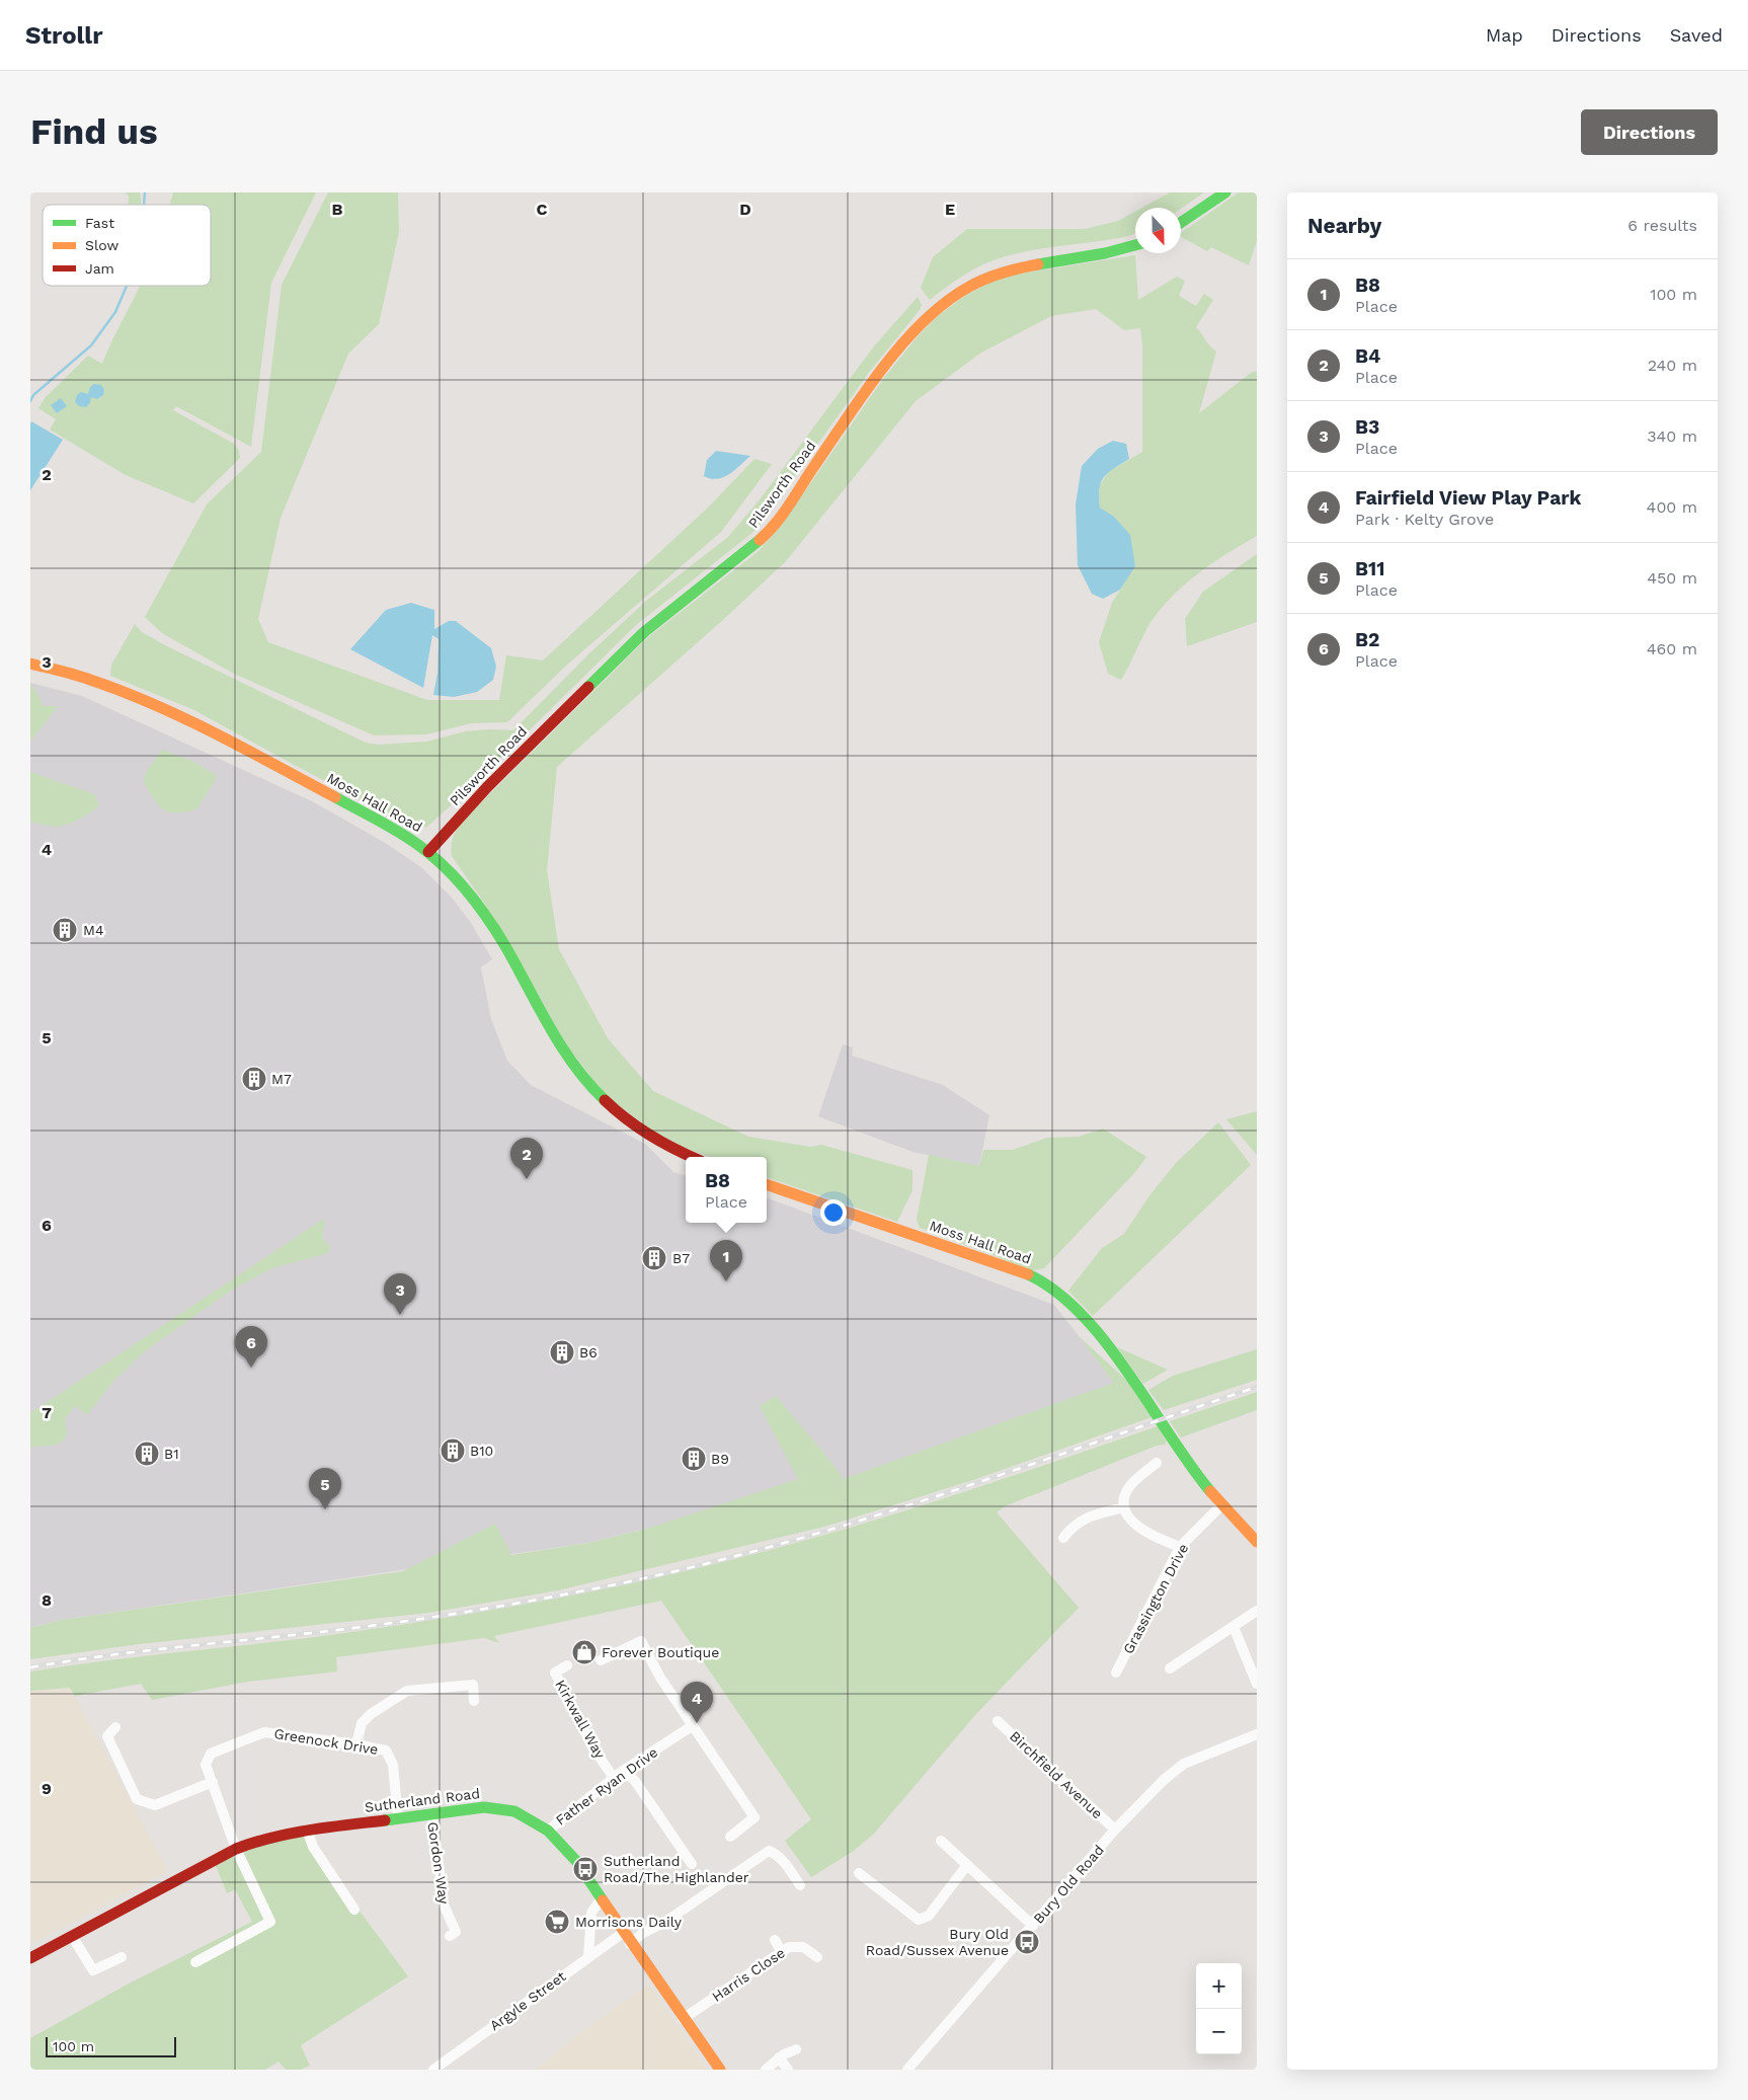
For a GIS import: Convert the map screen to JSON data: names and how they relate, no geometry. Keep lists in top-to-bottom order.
{
  "streets": {
    "street": [
      "Pilsworth Road",
      "Moss Hall Road",
      "Grassington Drive",
      "Kirkwall Way",
      "Greenock Drive",
      "Birchfield Avenue",
      "Father Ryan Drive",
      "Sutherland Road",
      "Gordon Way",
      "Bury Old Road",
      "Harris Close",
      "Argyle Street"
    ]
  },
  "crossings": [
    ["Pilsworth Road", "Moss Hall Road"],
    ["Moss Hall Road", "Grassington Drive"],
    ["Kirkwall Way", "Father Ryan Drive"],
    ["Greenock Drive", "Sutherland Road"],
    ["Birchfield Avenue", "Bury Old Road"],
    ["Father Ryan Drive", "Sutherland Road"],
    ["Sutherland Road", "Gordon Way"],
    ["Sutherland Road", "Harris Close"],
    ["Sutherland Road", "Argyle Street"]
  ],
  "places": {
    "building": [
      "M4",
      "M7",
      "B7",
      "B6",
      "B10",
      "B1",
      "B9"
    ],
    "shop": ["Forever Boutique"],
    "bus stop": ["Sutherland Road/The Highlander", "Bury Old Road/Sussex Avenue"],
    "supermarket": ["Morrisons Daily"]
  },
  "legend": ["Fast", "Slow", "Jam"],
  "scale_bar": "100 m",
  "north": "bottom",
  "page": {
    "header": "Strollr",
    "nav": ["Map", "Directions", "Saved"],
    "buttons": "Directions",
    "title": "Find us",
    "heading": ["Nearby", "6 results"],
    "list": [
      {
        "mark": "1",
        "name": "B8",
        "note": "Place",
        "value": "100 m"
      },
      {
        "mark": "2",
        "name": "B4",
        "note": "Place",
        "value": "240 m"
      },
      {
        "mark": "3",
        "name": "B3",
        "note": "Place",
        "value": "340 m"
      },
      {
        "mark": "4",
        "name": "Fairfield View Play Park",
        "note": "Park · Kelty Grove",
        "value": "400 m"
      },
      {
        "mark": "5",
        "name": "B11",
        "note": "Place",
        "value": "450 m"
      },
      {
        "mark": "6",
        "name": "B2",
        "note": "Place",
        "value": "460 m"
      }
    ],
    "pins": [
      "2",
      "1",
      "3",
      "6",
      "5",
      "4"
    ],
    "popup": ["B8", "Place"],
    "map_buttons": ["+", "−"],
    "scale": "100 m"
  },
  "grid": {
    "columns": [
      "B",
      "C",
      "D",
      "E"
    ],
    "rows": [
      "2",
      "3",
      "4",
      "5",
      "6",
      "7",
      "8",
      "9"
    ]
  }
}
